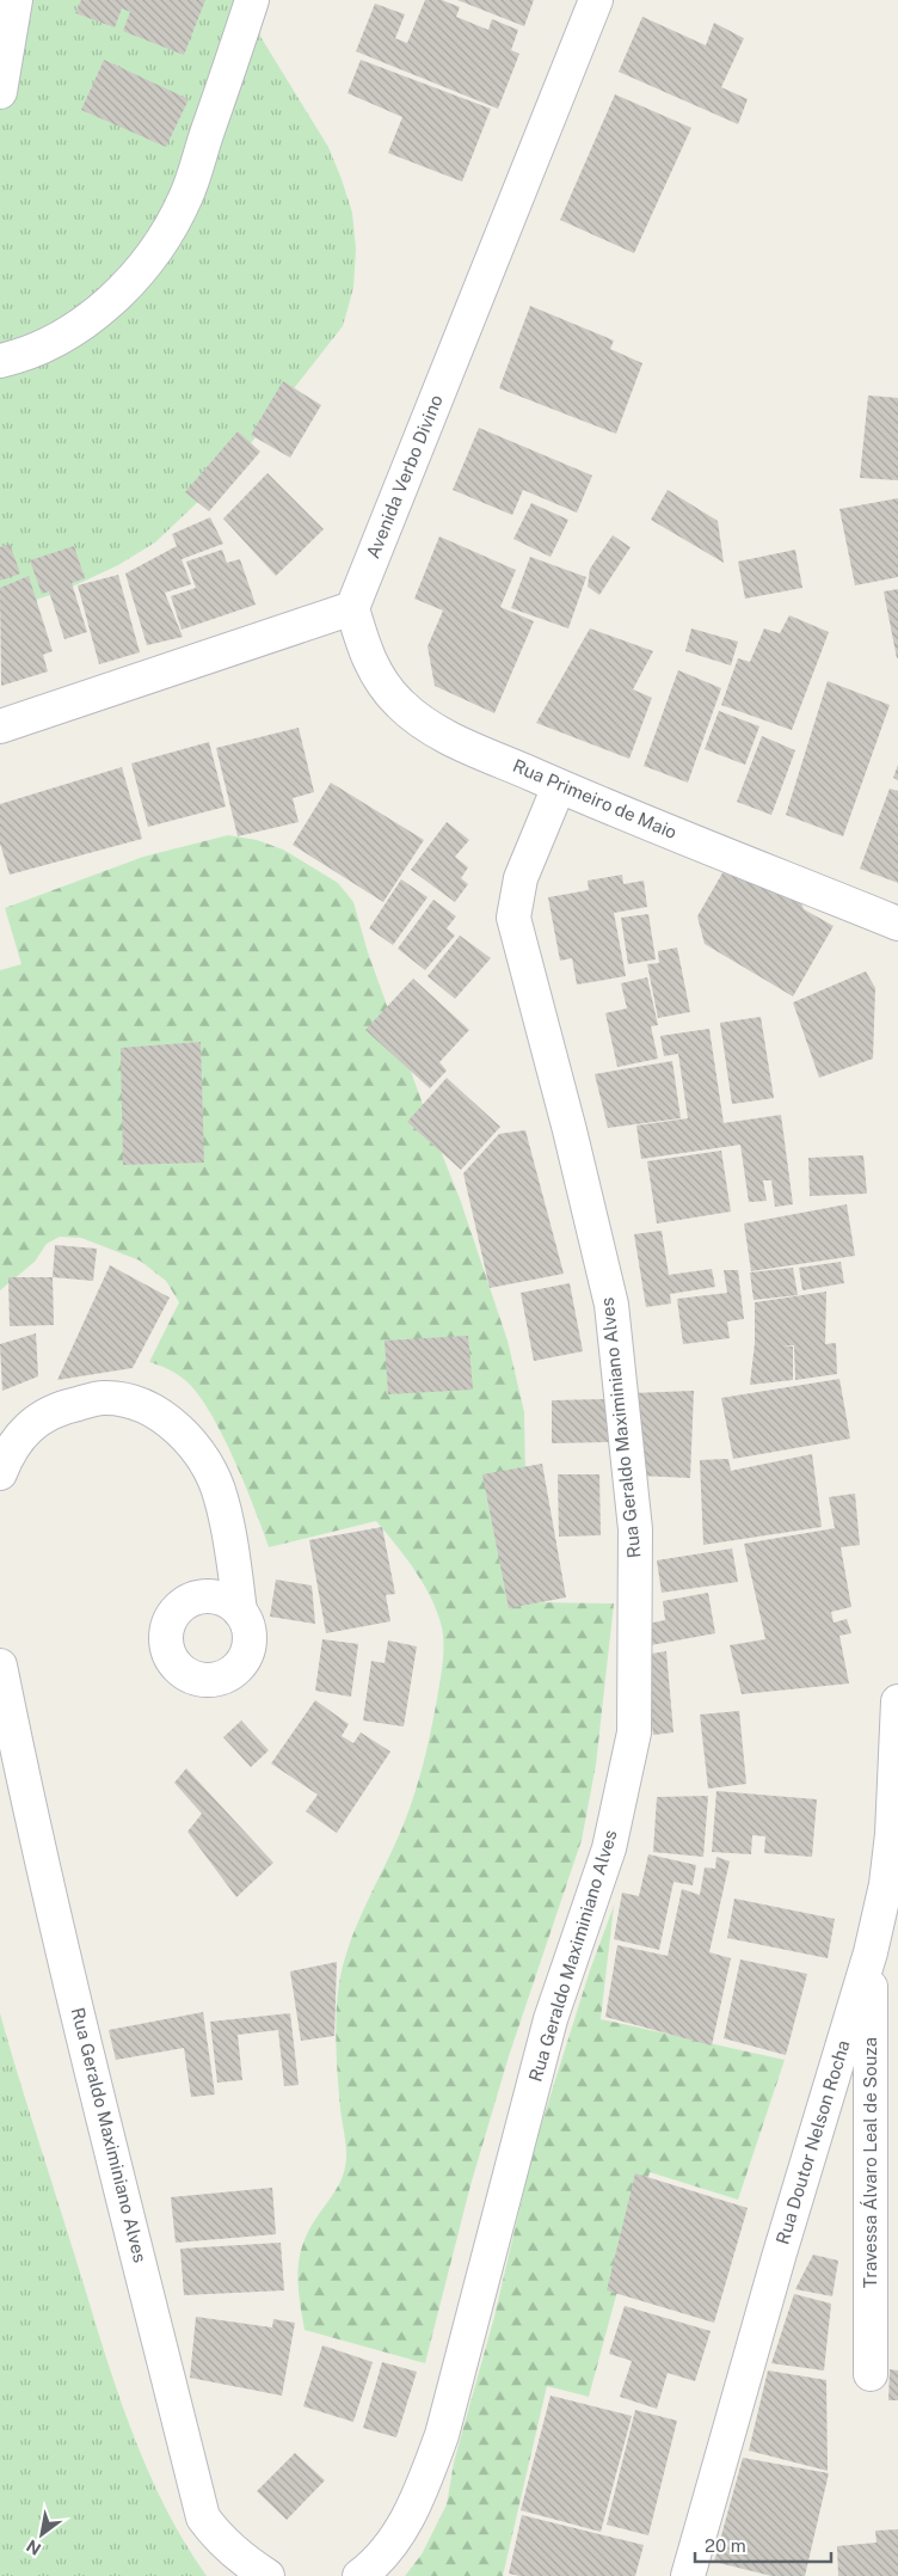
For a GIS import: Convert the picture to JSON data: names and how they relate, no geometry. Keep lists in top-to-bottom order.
{
  "streets": {
    "street": [
      "Avenida Verbo Divino",
      "Rua Primeiro de Maio",
      "Rua Geraldo Maximiniano Alves",
      "Rua Doutor Nelson Rocha",
      "Travessa Álvaro Leal de Souza"
    ]
  },
  "crossings": [
    ["Avenida Verbo Divino", "Rua Primeiro de Maio"],
    ["Rua Primeiro de Maio", "Rua Geraldo Maximiniano Alves"],
    ["Rua Doutor Nelson Rocha", "Travessa Álvaro Leal de Souza"]
  ],
  "scale_bar": "20 m",
  "north": "bottom left"
}
